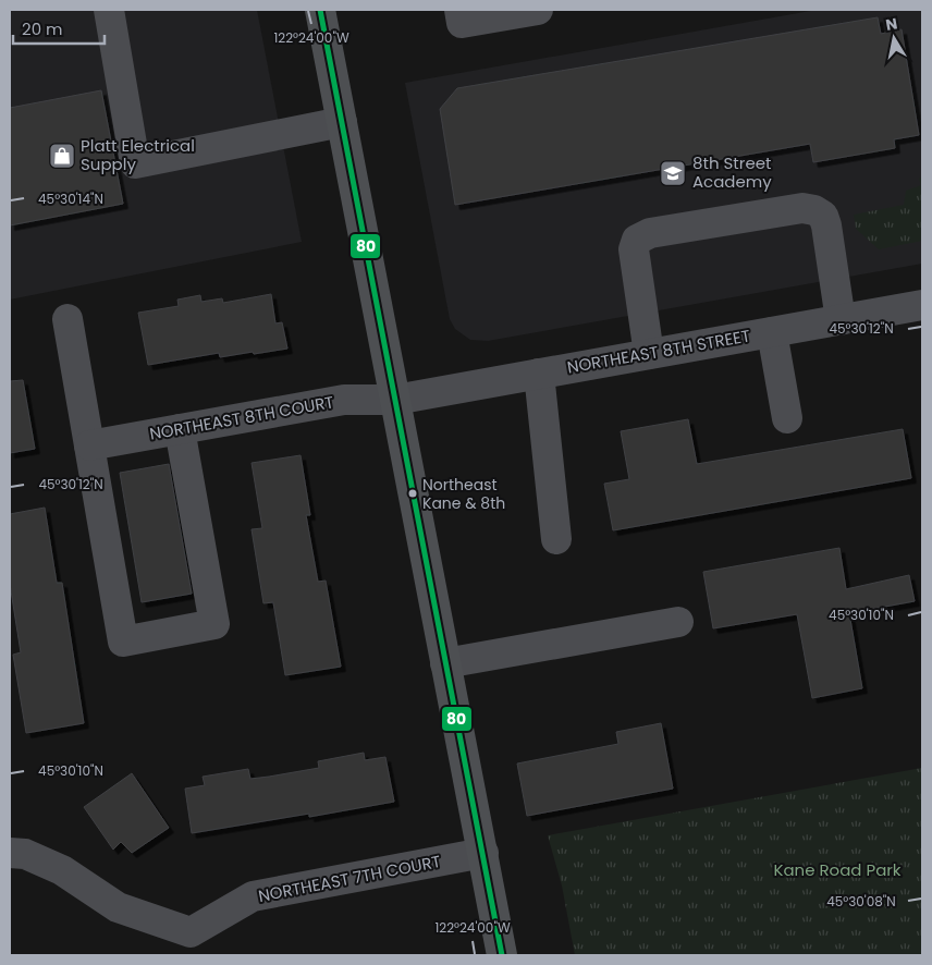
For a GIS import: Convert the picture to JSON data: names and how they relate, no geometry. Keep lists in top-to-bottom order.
{
  "streets": {
    "street": ["NORTHEAST 8TH STREET", "NORTHEAST 8TH COURT", "NORTHEAST 7TH COURT"]
  },
  "crossings": [
    ["NORTHEAST 8TH STREET", "NORTHEAST 8TH COURT"]
  ],
  "parks": ["Kane Road Park"],
  "places": {
    "shop": ["Platt Electrical Supply"],
    "school or university": ["8th Street Academy"],
    "other": ["Northeast Kane & 8th"]
  },
  "lines": ["transit line 80"],
  "scale_bar": "20 m",
  "north": "top",
  "coordinates": [
    "122°24'00\"W",
    "45°30'14\"N",
    "45°30'12\"N",
    "45°30'10\"N",
    "45°30'08\"N"
  ]
}
